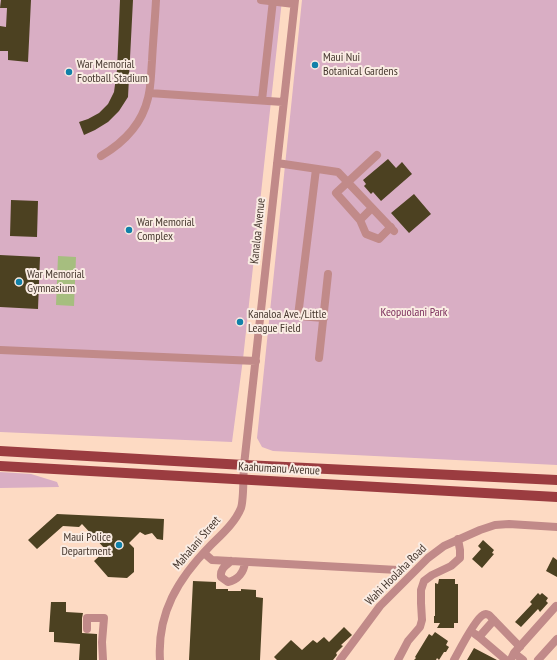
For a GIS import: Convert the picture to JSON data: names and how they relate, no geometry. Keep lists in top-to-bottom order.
{
  "streets": {
    "main road": ["Kaahumanu Avenue"],
    "street": ["Kanaloa Avenue", "Mahalani Street", "Wahi Hoolaha Road"]
  },
  "crossings": [
    ["Kanaloa Avenue", "Kaahumanu Avenue"],
    ["Kanaloa Avenue", "Mahalani Street"],
    ["Kaahumanu Avenue", "Mahalani Street"]
  ],
  "parks": ["Keopuolani Park"],
  "places": [
    "Maui Nui Botanical Gardens",
    "War Memorial Football Stadium",
    "War Memorial Complex",
    "War Memorial Gymnasium",
    "Kanaloa Ave./Little League Field",
    "Maui Police Department"
  ]
}
